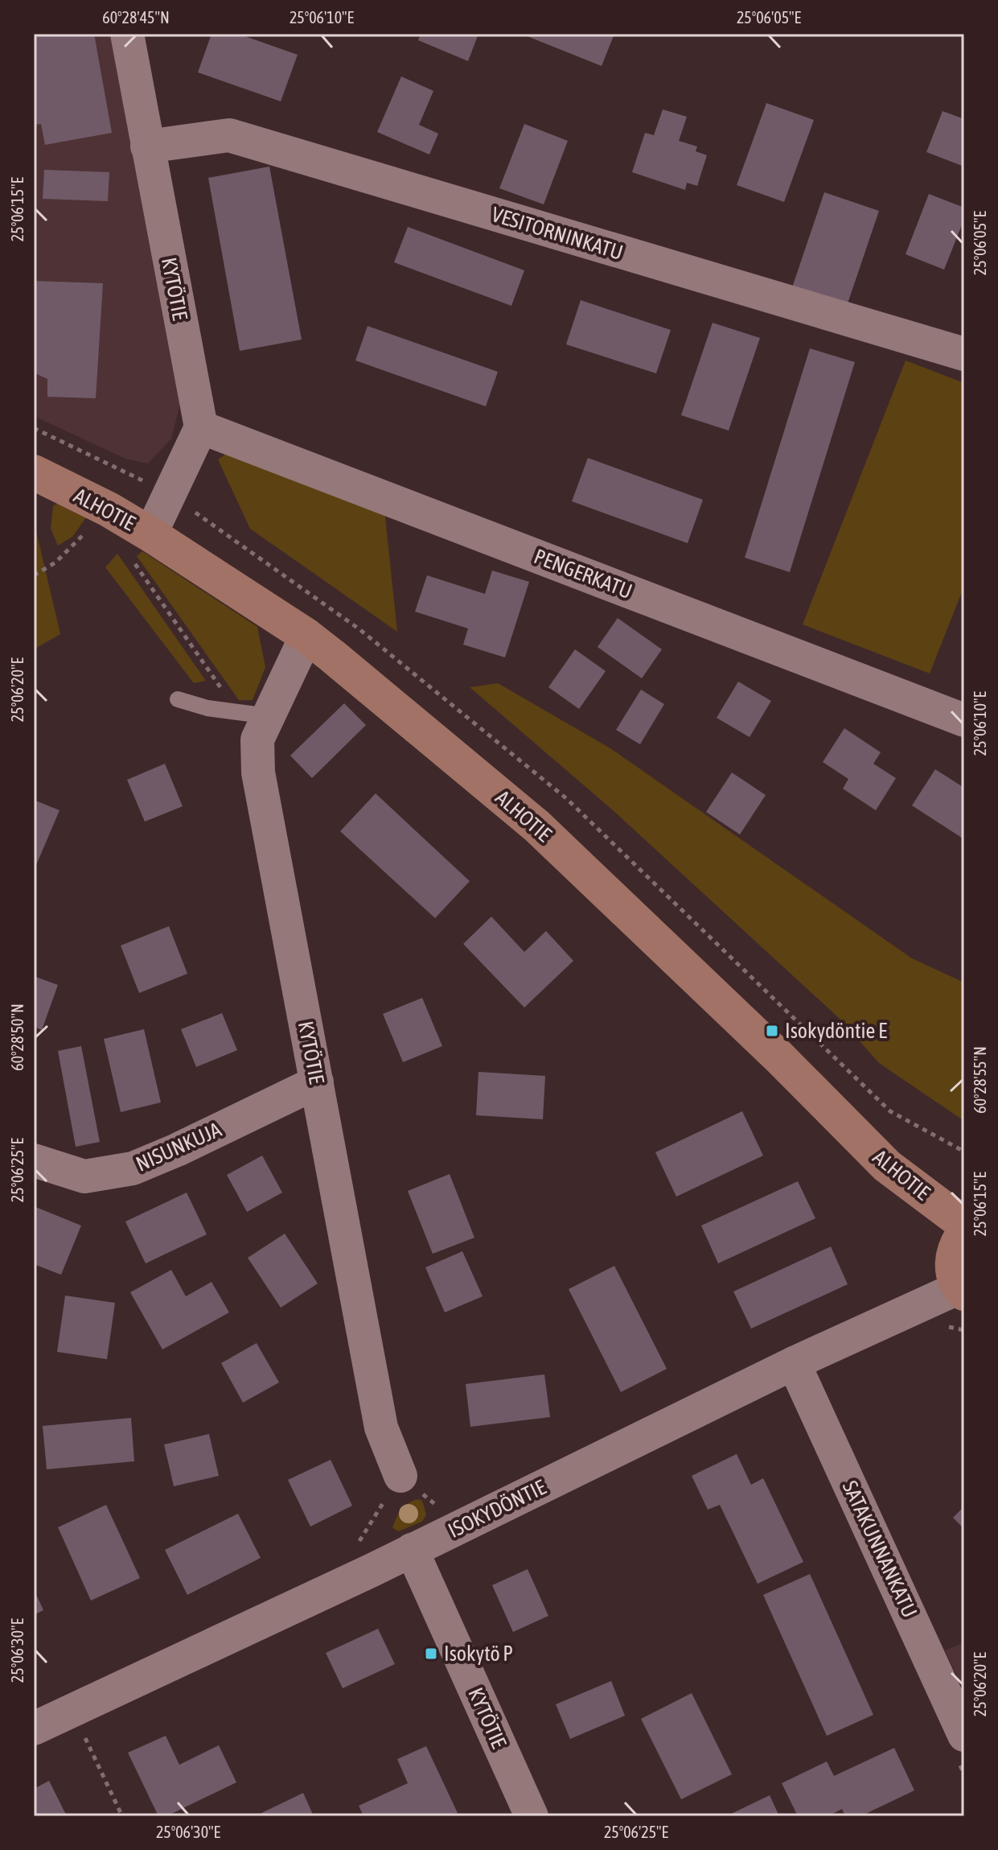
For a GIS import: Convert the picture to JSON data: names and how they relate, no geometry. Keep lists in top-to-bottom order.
{
  "streets": {
    "street": [
      "VESITORNINKATU",
      "KYTÖTIE",
      "ALHOTIE",
      "PENGERKATU",
      "NISUNKUJA",
      "ISOKYDÖNTIE",
      "SATAKUNNANKATU"
    ]
  },
  "crossings": [
    ["VESITORNINKATU", "KYTÖTIE"],
    ["KYTÖTIE", "ALHOTIE"],
    ["KYTÖTIE", "PENGERKATU"],
    ["KYTÖTIE", "NISUNKUJA"],
    ["KYTÖTIE", "ISOKYDÖNTIE"],
    ["ISOKYDÖNTIE", "SATAKUNNANKATU"]
  ],
  "places": {
    "transit": ["Isokydöntie E", "Isokytö P"]
  },
  "coordinates": [
    "60°28'45\"N",
    "25°06'10\"E",
    "25°06'05\"E",
    "25°06'15\"E",
    "25°06'20\"E",
    "60°28'50\"N",
    "60°28'55\"N",
    "25°06'25\"E",
    "25°06'30\"E"
  ]
}
